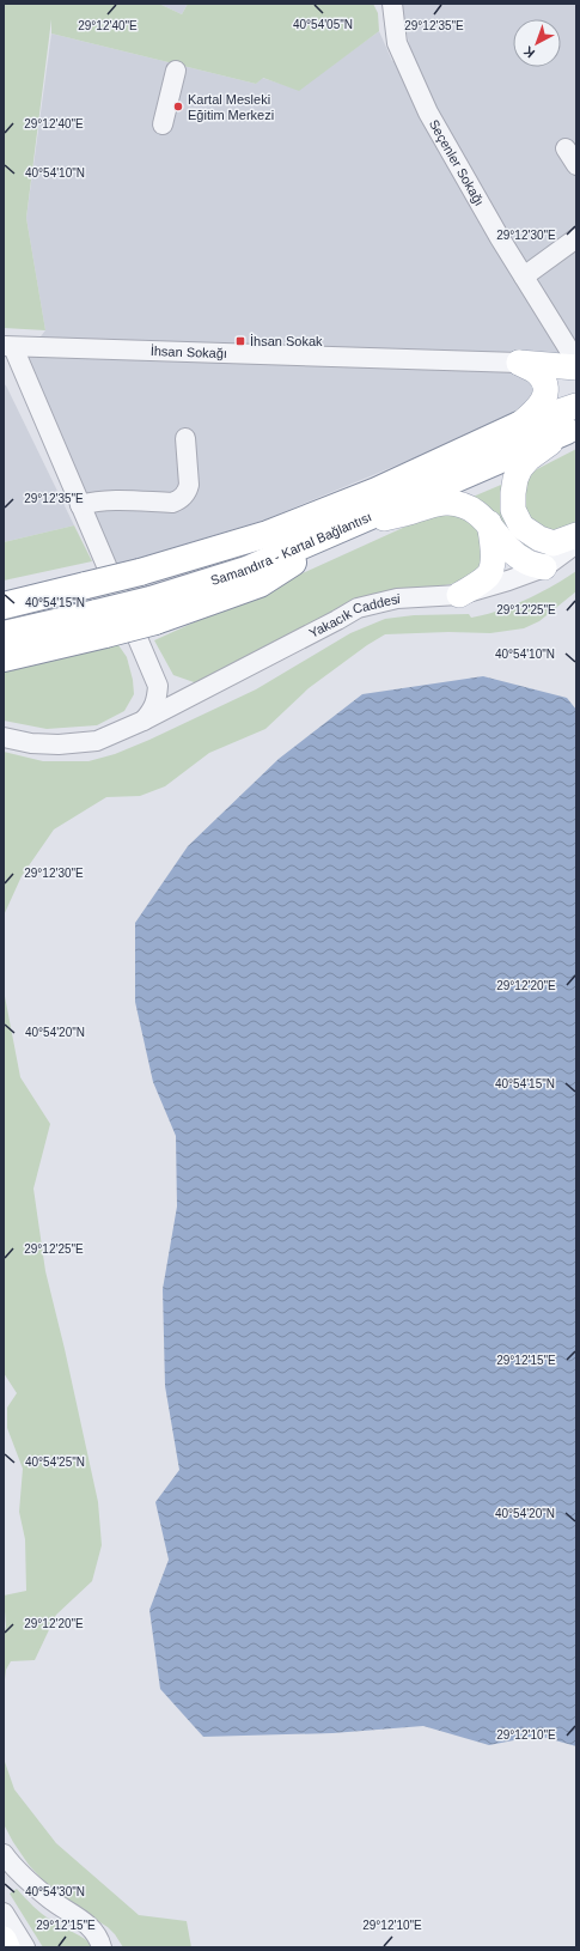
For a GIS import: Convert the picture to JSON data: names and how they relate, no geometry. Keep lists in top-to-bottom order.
{
  "streets": {
    "highway": ["Samandıra - Kartal Bağlantısı"],
    "street": ["Seçenler Sokağı", "İhsan Sokağı", "Yakacık Caddesi"]
  },
  "places": {
    "other": ["Kartal Mesleki Eğitim Merkezi"],
    "transit": ["İhsan Sokak"]
  },
  "north": "bottom left",
  "coordinates": [
    "40°54'05\"N",
    "29°12'40\"E",
    "29°12'35\"E",
    "40°54'10\"N",
    "29°12'30\"E",
    "40°54'15\"N",
    "29°12'25\"E",
    "29°12'20\"E",
    "40°54'20\"N",
    "29°12'15\"E",
    "40°54'25\"N",
    "29°12'10\"E",
    "40°54'30\"N"
  ]
}
